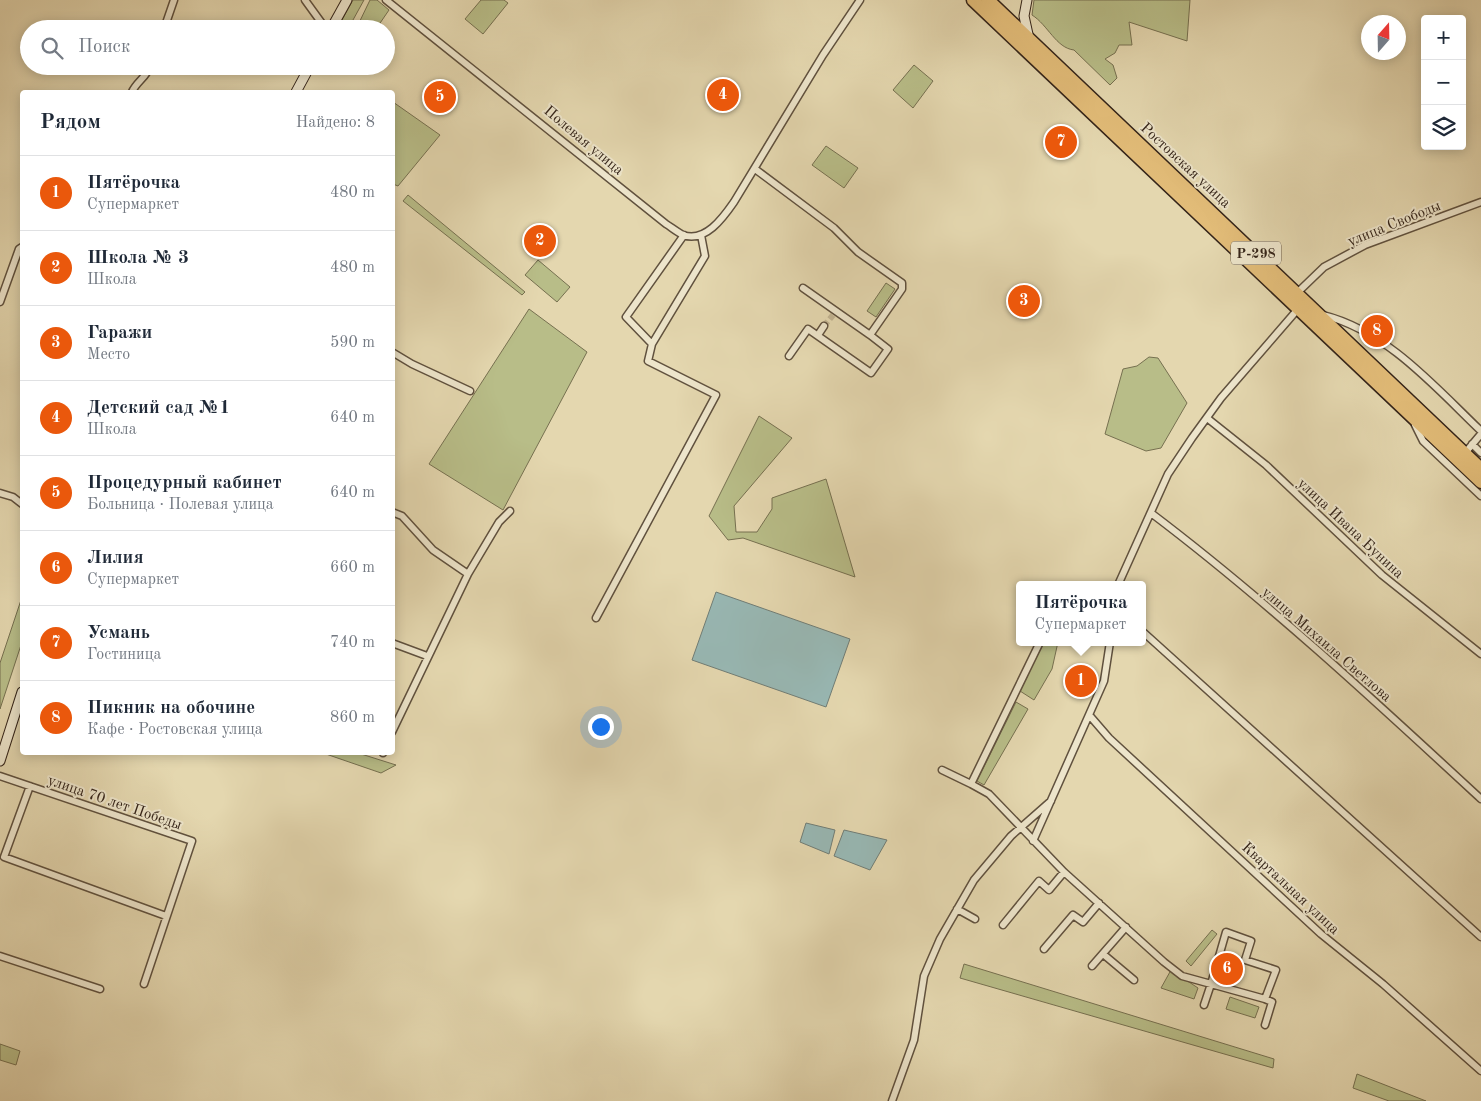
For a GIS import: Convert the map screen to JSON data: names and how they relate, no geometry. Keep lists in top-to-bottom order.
{
  "streets": {
    "highway": ["Ростовская улица", "Р-298"],
    "street": [
      "Полевая улица",
      "улица Свободы",
      "улица Ивана Бунина",
      "улица Михаила Светлова",
      "улица 70 лет Победы",
      "Квартальная улица"
    ]
  },
  "crossings": [
    ["Ростовская улица", "улица Свободы"],
    ["Ростовская улица", "Р-298"]
  ],
  "north": "top",
  "page": {
    "map_buttons": ["+", "−"],
    "search": "Поиск",
    "pins": [
      "4",
      "5",
      "7",
      "2",
      "3",
      "8",
      "1",
      "6"
    ],
    "heading": ["Рядом", "Найдено: 8"],
    "list": [
      {
        "mark": "1",
        "name": "Пятёрочка",
        "note": "Супермаркет",
        "value": "480 m"
      },
      {
        "mark": "2",
        "name": "Школа № 3",
        "note": "Школа",
        "value": "480 m"
      },
      {
        "mark": "3",
        "name": "Гаражи",
        "note": "Место",
        "value": "590 m"
      },
      {
        "mark": "4",
        "name": "Детский сад №1",
        "note": "Школа",
        "value": "640 m"
      },
      {
        "mark": "5",
        "name": "Процедурный кабинет",
        "note": "Больница · Полевая улица",
        "value": "640 m"
      },
      {
        "mark": "6",
        "name": "Лилия",
        "note": "Супермаркет",
        "value": "660 m"
      },
      {
        "mark": "7",
        "name": "Усмань",
        "note": "Гостиница",
        "value": "740 m"
      },
      {
        "mark": "8",
        "name": "Пикник на обочине",
        "note": "Кафе · Ростовская улица",
        "value": "860 m"
      }
    ],
    "popup": ["Пятёрочка", "Супермаркет"]
  }
}
